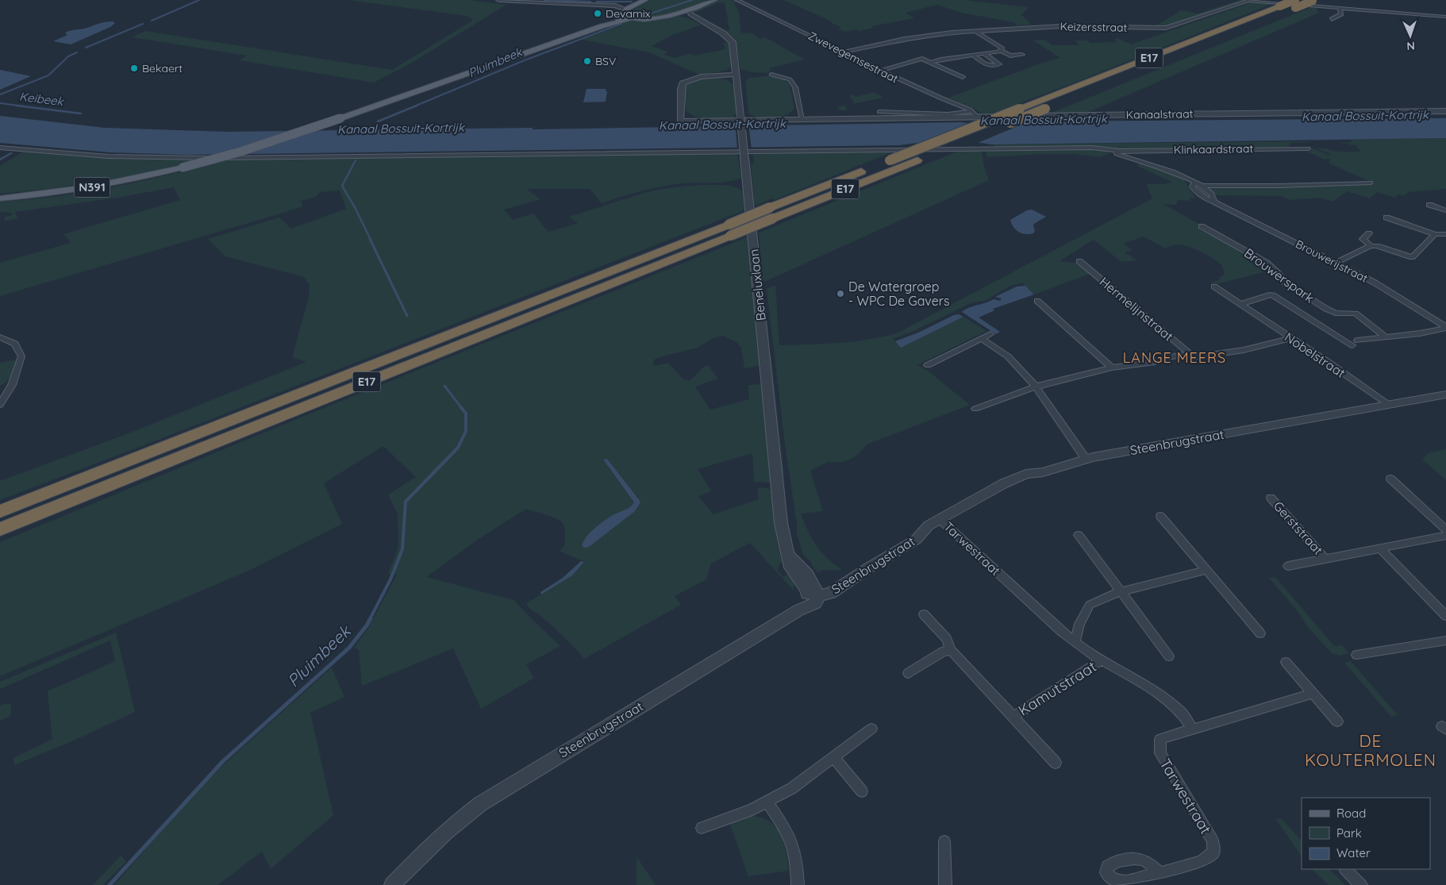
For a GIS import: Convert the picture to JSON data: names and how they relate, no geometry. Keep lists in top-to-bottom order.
{
  "streets": {
    "highway": ["E17"],
    "main road": ["N391"],
    "street": [
      "Keizersstraat",
      "Zwevegemsestraat",
      "Kanaalstraat",
      "Klinkaardstraat",
      "Brouwerijstraat",
      "Brouwerspark",
      "Beneluxlaan",
      "Hermelijnstraat",
      "Nobelstraat",
      "Steenbrugstraat",
      "Gerststraat",
      "Tarwestraat",
      "Kamutstraat"
    ]
  },
  "crossings": [
    ["Keizersstraat", "Zwevegemsestraat"],
    ["Zwevegemsestraat", "Kanaalstraat"],
    ["Kanaalstraat", "Beneluxlaan"],
    ["Klinkaardstraat", "Brouwerijstraat"],
    ["N391", "Beneluxlaan"],
    ["Brouwerspark", "Nobelstraat"],
    ["Beneluxlaan", "Steenbrugstraat"],
    ["Nobelstraat", "Steenbrugstraat"],
    ["Steenbrugstraat", "Tarwestraat"],
    ["Tarwestraat", "Kamutstraat"]
  ],
  "districts": ["LANGE MEERS", "DE KOUTERMOLEN"],
  "water": ["Pluimbeek", "Keibeek", "Kanaal Bossuit-Kortrijk"],
  "places": [
    "Devamix",
    "BSV",
    "Bekaert",
    "De Watergroep - WPC De Gavers"
  ],
  "legend": ["Road", "Park", "Water"],
  "north": "bottom"
}
